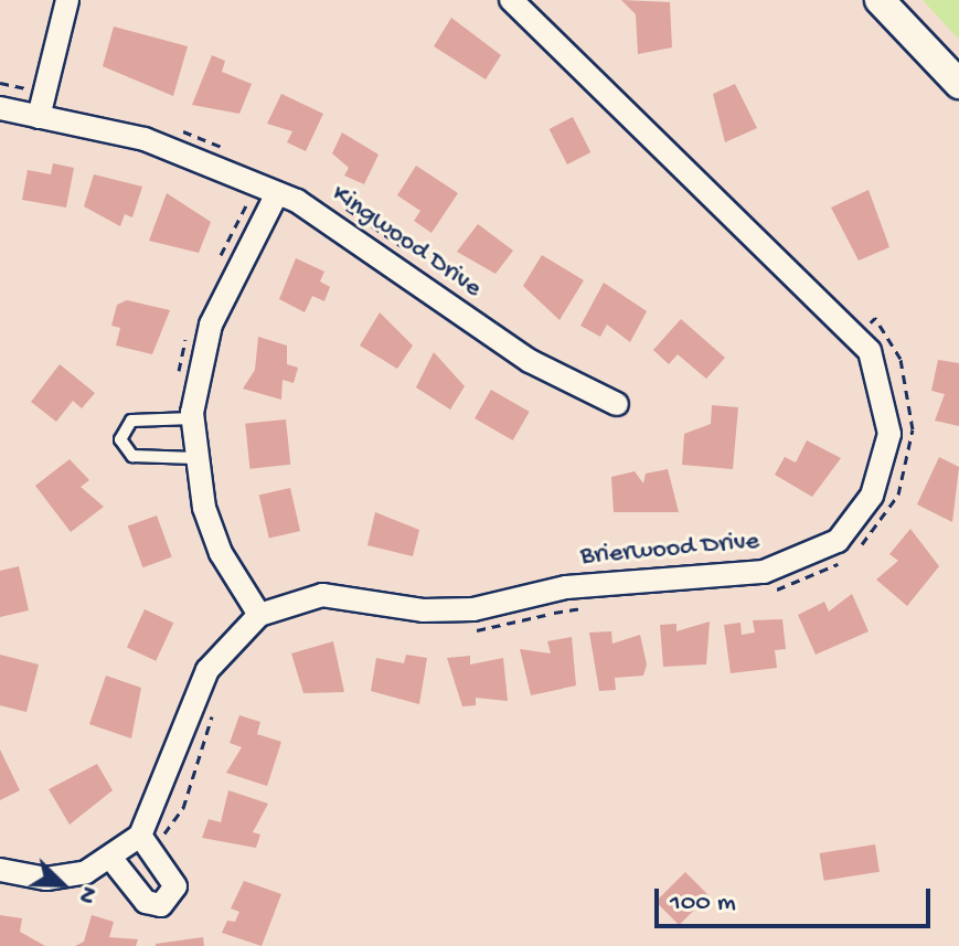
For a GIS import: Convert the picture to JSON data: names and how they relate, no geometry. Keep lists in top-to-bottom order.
{
  "streets": {
    "street": ["Kingwood Drive", "Brierwood Drive"]
  },
  "scale_bar": "100 m",
  "north": "bottom right"
}
